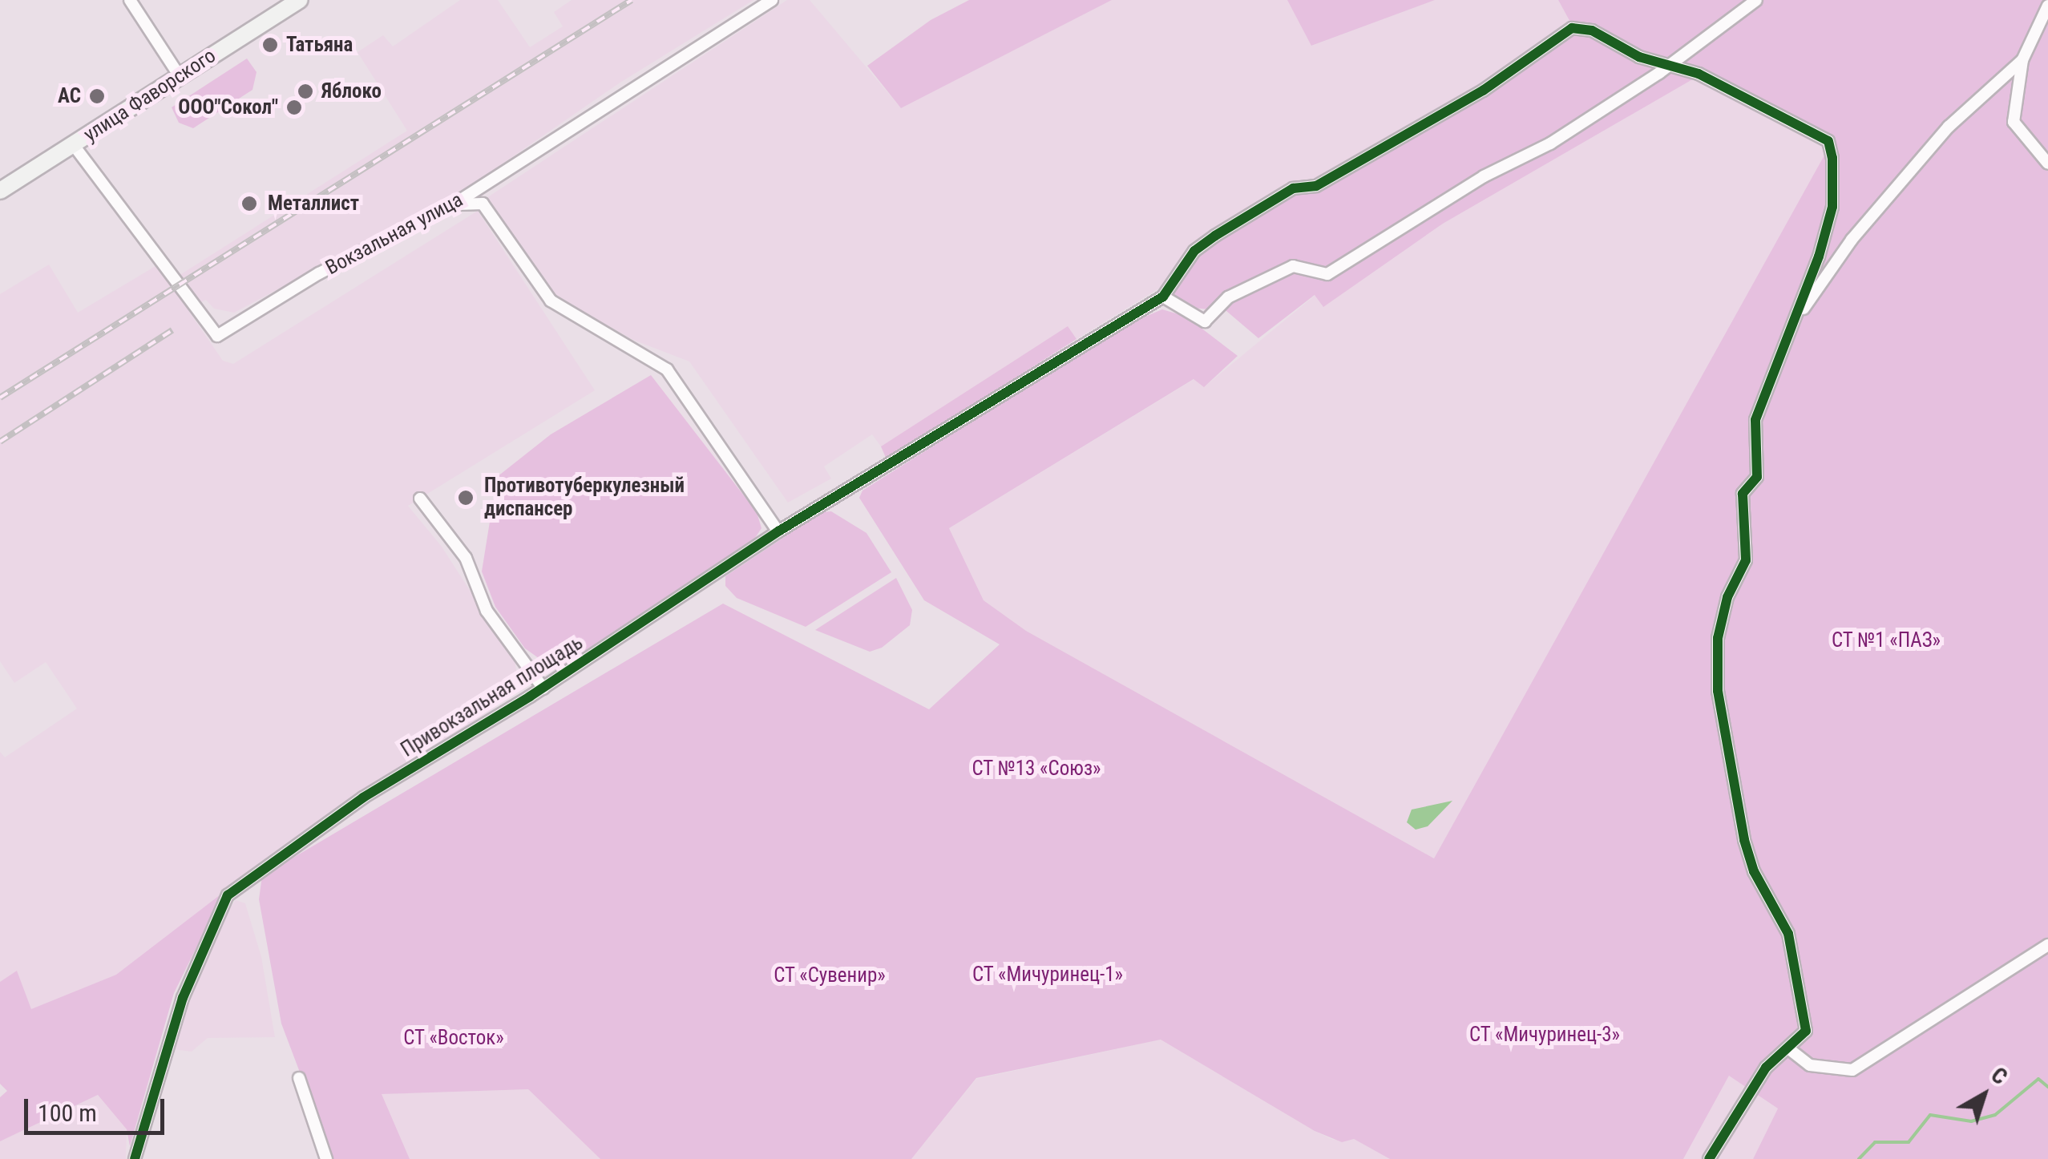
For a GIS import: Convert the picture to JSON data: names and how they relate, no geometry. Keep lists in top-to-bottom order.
{
  "streets": {
    "street": ["улица Фаворского", "Вокзальная улица", "Привокзальная площадь"]
  },
  "crossings": [
    ["улица Фаворского", "Вокзальная улица"]
  ],
  "parks": [
    "СТ №1 «ПАЗ»",
    "СТ №13 «Союз»",
    "СТ «Мичуринец-1»",
    "СТ «Сувенир»",
    "СТ «Мичуринец-3»",
    "СТ «Восток»"
  ],
  "places": [
    "Татьяна",
    "Яблоко",
    "АС",
    "ООО\"Сокол\"",
    "Металлист",
    "Противотуберкулезный диспансер"
  ],
  "scale_bar": "100 m",
  "north": "top right"
}
